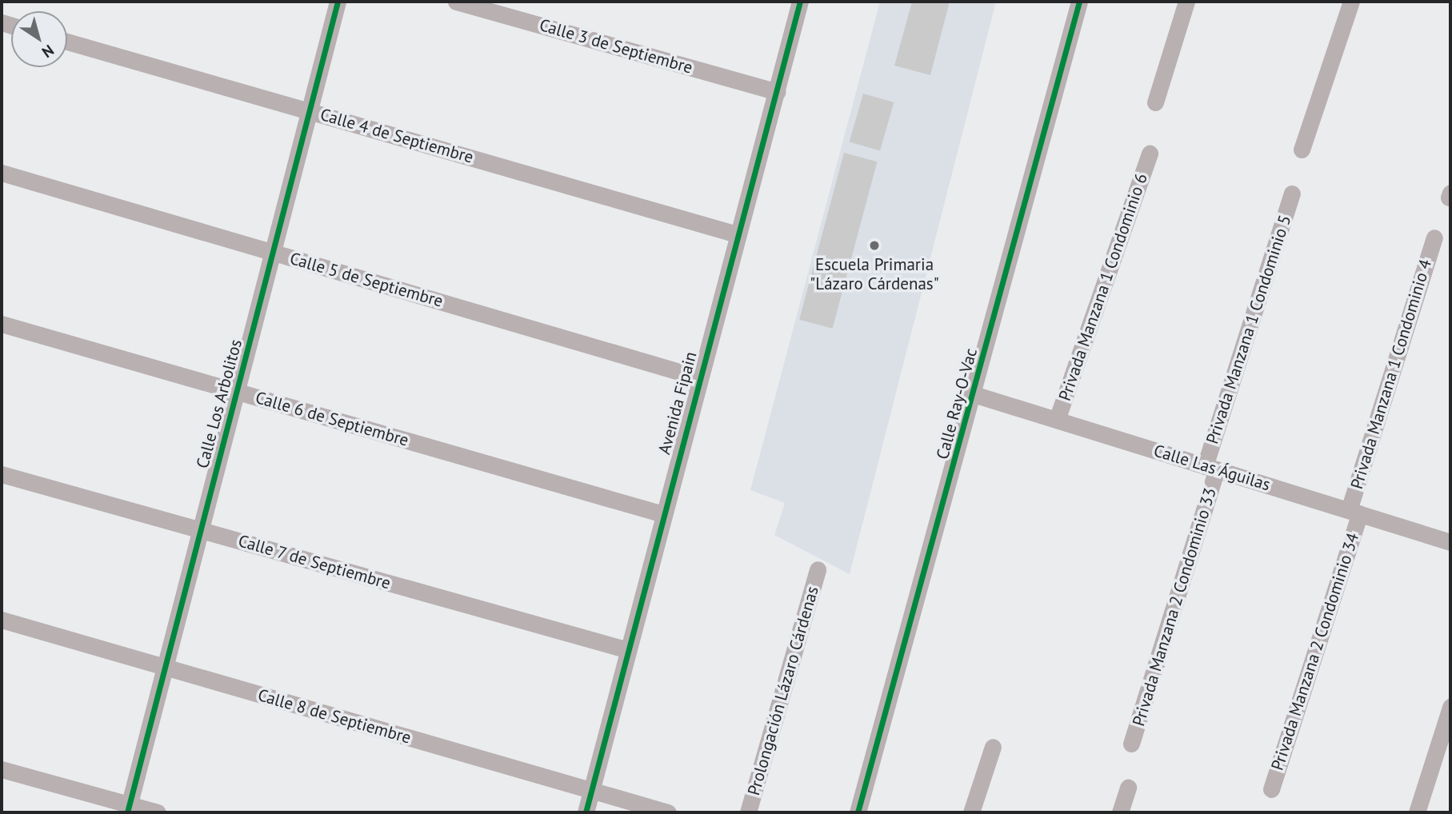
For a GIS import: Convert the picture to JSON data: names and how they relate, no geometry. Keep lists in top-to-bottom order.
{
  "streets": {
    "street": [
      "Calle 3 de Septiembre",
      "Calle 4 de Septiembre",
      "Calle 5 de Septiembre",
      "Privada Manzana 1 Condominio 6",
      "Privada Manzana 1 Condominio 5",
      "Privada Manzana 1 Condominio 4",
      "Avenida Fipain",
      "Calle Los Arbolitos",
      "Calle Ray-O-Vac",
      "Calle 6 de Septiembre",
      "Calle Las Águilas",
      "Calle 7 de Septiembre",
      "Privada Manzana 2 Condominio 33",
      "Privada Manzana 2 Condominio 34",
      "Prolongación Lázaro Cárdenas",
      "Calle 8 de Septiembre"
    ]
  },
  "crossings": [
    ["Calle 3 de Septiembre", "Avenida Fipain"],
    ["Calle 4 de Septiembre", "Avenida Fipain"],
    ["Calle 4 de Septiembre", "Calle Los Arbolitos"],
    ["Calle 5 de Septiembre", "Avenida Fipain"],
    ["Calle 5 de Septiembre", "Calle Los Arbolitos"],
    ["Privada Manzana 1 Condominio 6", "Calle Las Águilas"],
    ["Privada Manzana 1 Condominio 5", "Calle Las Águilas"],
    ["Privada Manzana 1 Condominio 5", "Privada Manzana 2 Condominio 33"],
    ["Privada Manzana 1 Condominio 4", "Calle Las Águilas"],
    ["Privada Manzana 1 Condominio 4", "Privada Manzana 2 Condominio 34"],
    ["Avenida Fipain", "Calle 6 de Septiembre"],
    ["Avenida Fipain", "Calle 7 de Septiembre"],
    ["Avenida Fipain", "Calle 8 de Septiembre"],
    ["Calle Los Arbolitos", "Calle 6 de Septiembre"],
    ["Calle Los Arbolitos", "Calle 7 de Septiembre"],
    ["Calle Los Arbolitos", "Calle 8 de Septiembre"],
    ["Calle Ray-O-Vac", "Calle Las Águilas"],
    ["Calle Las Águilas", "Privada Manzana 2 Condominio 33"],
    ["Calle Las Águilas", "Privada Manzana 2 Condominio 34"]
  ],
  "places": ["Escuela Primaria \"Lázaro Cárdenas\""],
  "north": "bottom right"
}
